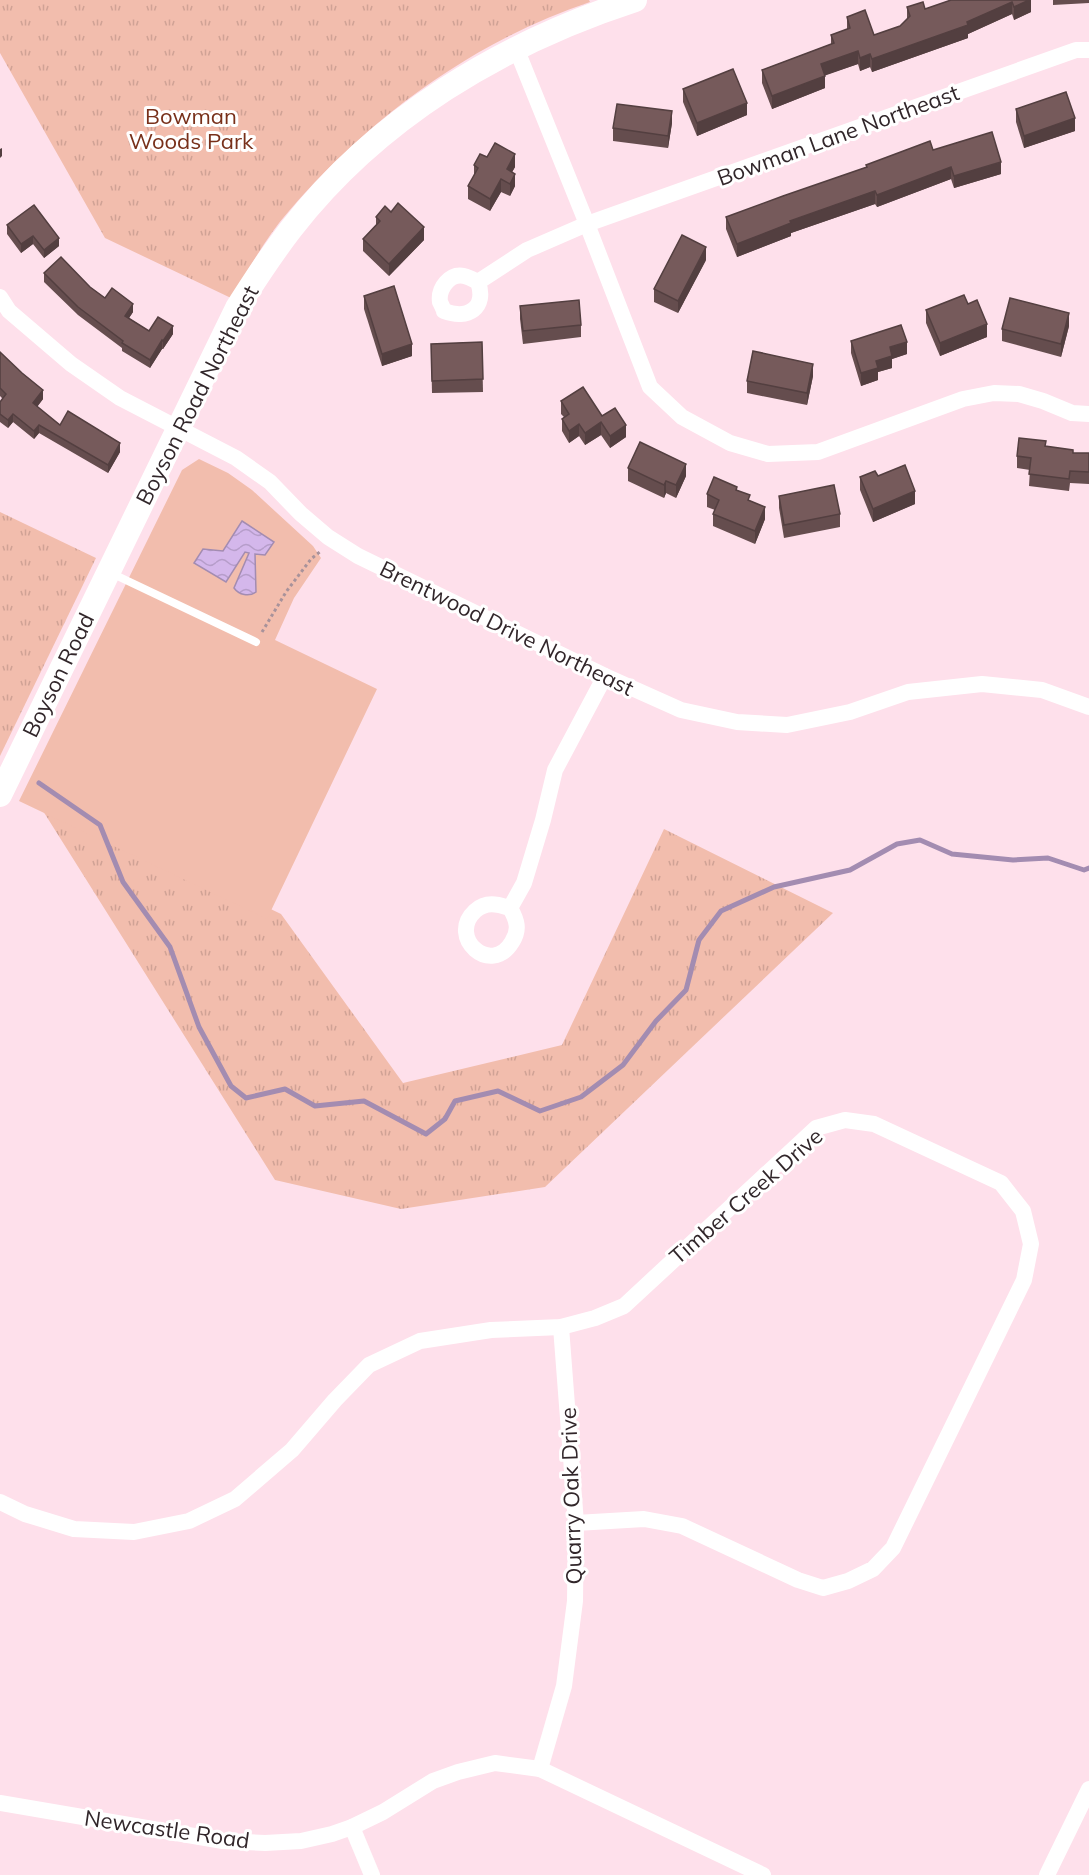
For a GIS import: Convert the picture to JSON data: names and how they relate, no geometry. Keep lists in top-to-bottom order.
{
  "streets": {
    "main road": ["Boyson Road Northeast", "Boyson Road"],
    "street": [
      "Bowman Lane Northeast",
      "Brentwood Drive Northeast",
      "Timber Creek Drive",
      "Quarry Oak Drive",
      "Newcastle Road"
    ]
  },
  "crossings": [
    ["Boyson Road Northeast", "Brentwood Drive Northeast"],
    ["Boyson Road Northeast", "Boyson Road"],
    ["Timber Creek Drive", "Quarry Oak Drive"],
    ["Quarry Oak Drive", "Newcastle Road"]
  ],
  "parks": ["Bowman Woods Park"]
}
